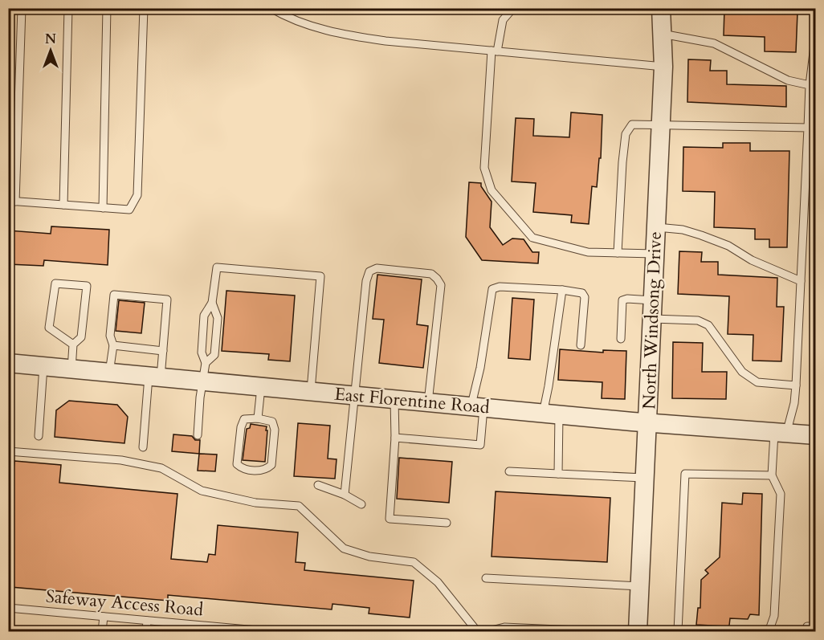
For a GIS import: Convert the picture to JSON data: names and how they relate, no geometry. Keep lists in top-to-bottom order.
{
  "streets": {
    "street": ["North Windsong Drive", "East Florentine Road"],
    "lane": ["Safeway Access Road"]
  },
  "crossings": [
    ["North Windsong Drive", "East Florentine Road"]
  ],
  "north": "top"
}
